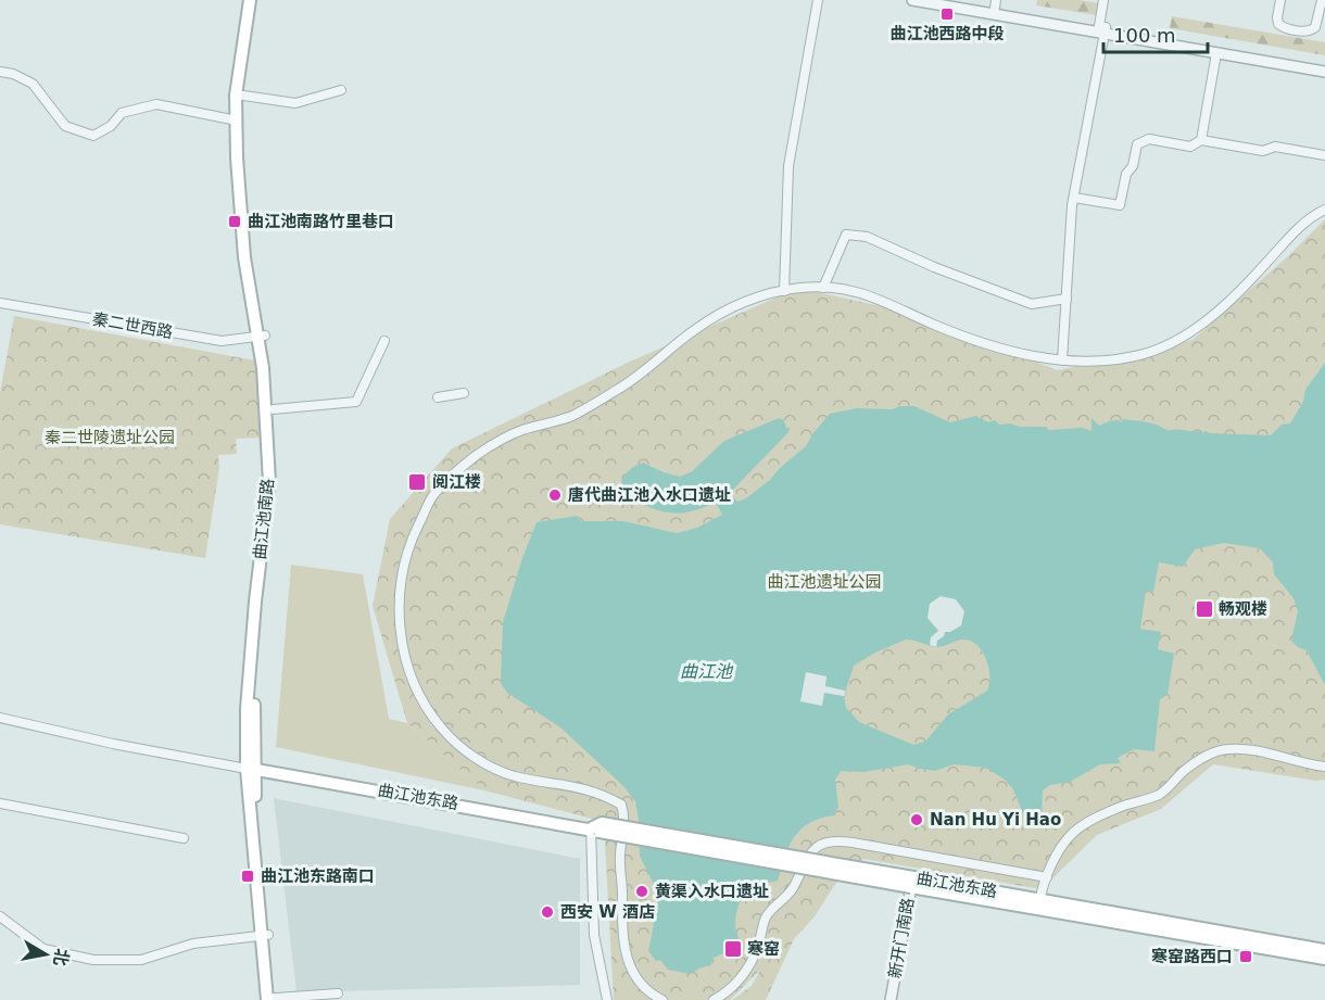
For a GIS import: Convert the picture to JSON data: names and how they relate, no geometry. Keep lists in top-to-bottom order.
{
  "streets": {
    "main road": ["曲江池南路", "曲江池东路"],
    "street": ["秦二世西路", "新开门南路"]
  },
  "crossings": [
    ["秦二世西路", "曲江池南路"],
    ["曲江池南路", "曲江池东路"],
    ["曲江池东路", "新开门南路"]
  ],
  "water": ["曲江池"],
  "parks": ["秦二世陵遗址公园", "曲江池遗址公园"],
  "places": {
    "transit": [
      "曲江池西路中段",
      "曲江池南路竹里巷口",
      "阅江楼",
      "畅观楼",
      "曲江池东路南口",
      "寒窑",
      "寒窑路西口"
    ],
    "other": [
      "唐代曲江池入水口遗址",
      "Nan Hu Yi Hao",
      "黄渠入水口遗址",
      "西安 W 酒店"
    ]
  },
  "scale_bar": "100 m",
  "north": "right"
}
